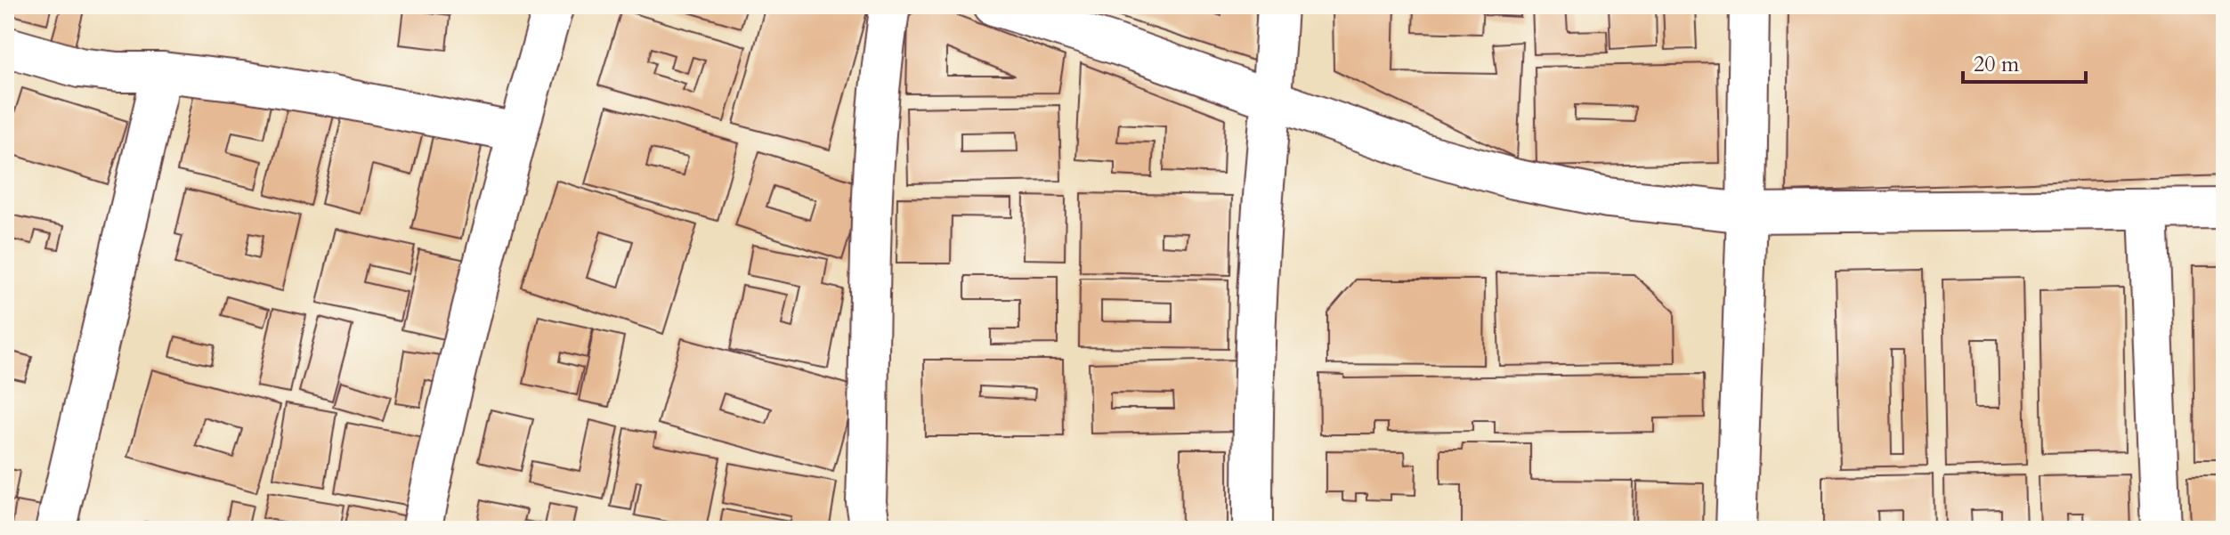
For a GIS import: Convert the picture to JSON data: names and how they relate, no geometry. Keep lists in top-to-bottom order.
{
  "scale_bar": "20 m"
}
